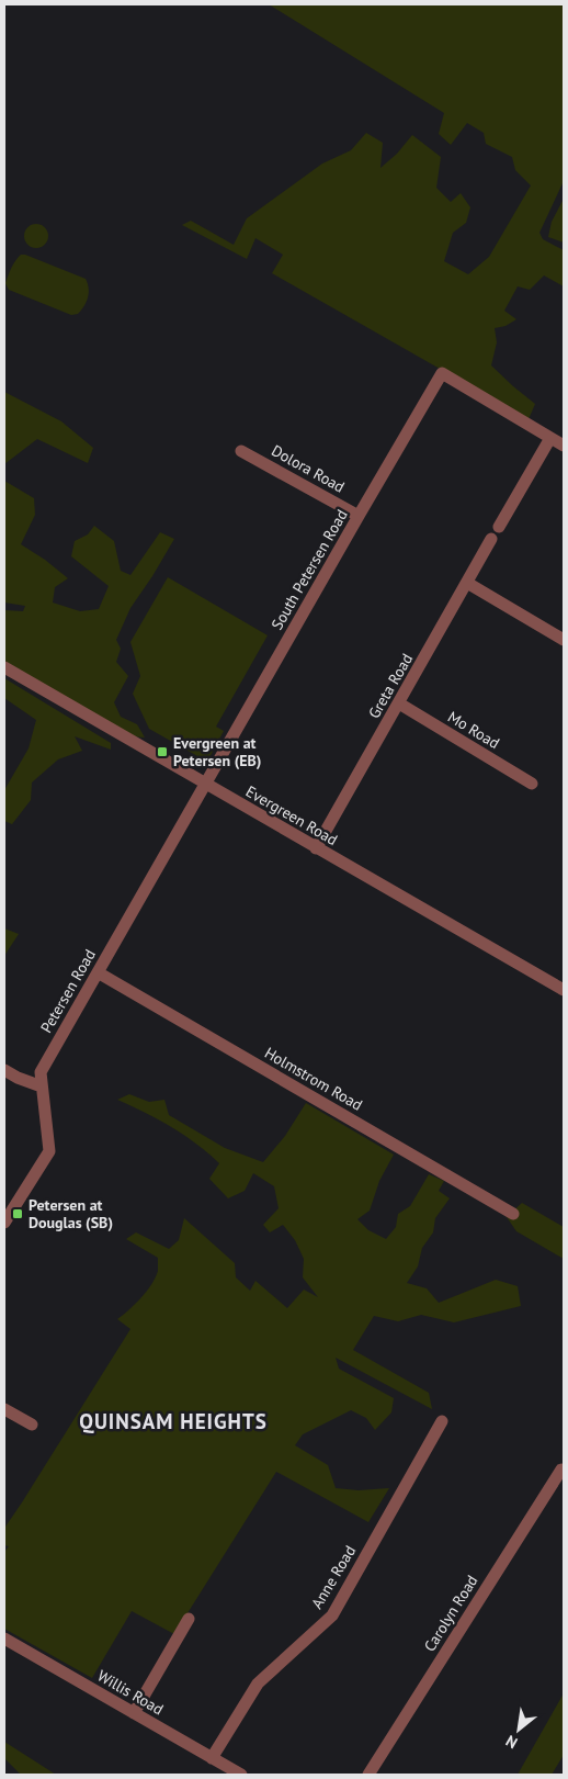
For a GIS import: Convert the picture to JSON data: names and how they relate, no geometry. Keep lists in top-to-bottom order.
{
  "streets": {
    "street": [
      "Dolora Road",
      "South Petersen Road",
      "Greta Road",
      "Mo Road",
      "Evergreen Road",
      "Petersen Road",
      "Holmstrom Road",
      "Anne Road",
      "Carolyn Road",
      "Willis Road"
    ]
  },
  "crossings": [
    ["Dolora Road", "South Petersen Road"],
    ["South Petersen Road", "Evergreen Road"],
    ["South Petersen Road", "Petersen Road"],
    ["Greta Road", "Mo Road"],
    ["Greta Road", "Evergreen Road"],
    ["Evergreen Road", "Petersen Road"],
    ["Petersen Road", "Holmstrom Road"],
    ["Anne Road", "Willis Road"]
  ],
  "districts": ["QUINSAM HEIGHTS"],
  "places": {
    "transit": ["Evergreen at Petersen (EB)", "Petersen at Douglas (SB)"]
  },
  "north": "bottom left"
}
